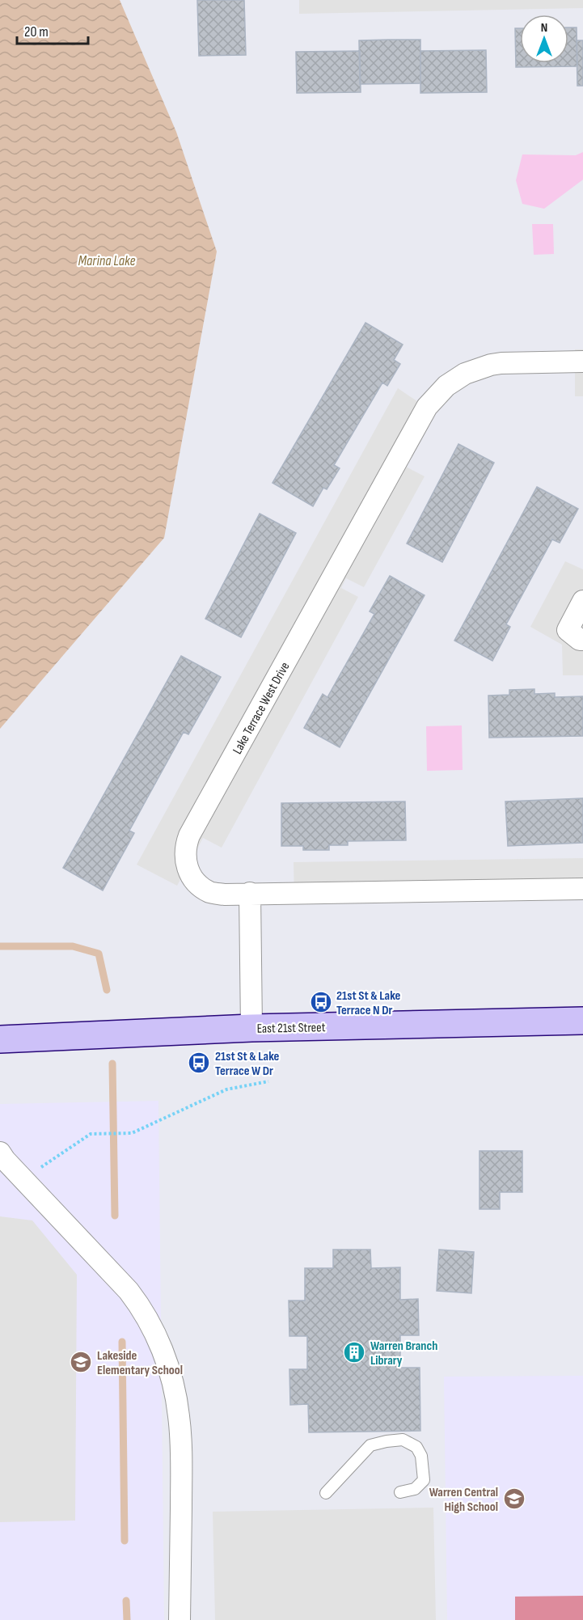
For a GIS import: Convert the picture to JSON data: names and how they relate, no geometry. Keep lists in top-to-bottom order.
{
  "streets": {
    "main road": ["East 21st Street"],
    "street": ["Lake Terrace West Drive"]
  },
  "water": ["Marina Lake"],
  "places": {
    "bus stop": ["21st St & Lake Terrace N Dr", "21st St & Lake Terrace W Dr"],
    "building": ["Warren Branch Library"],
    "school or university": ["Lakeside Elementary School", "Warren Central High School"]
  },
  "scale_bar": "20 m",
  "north": "top"
}
